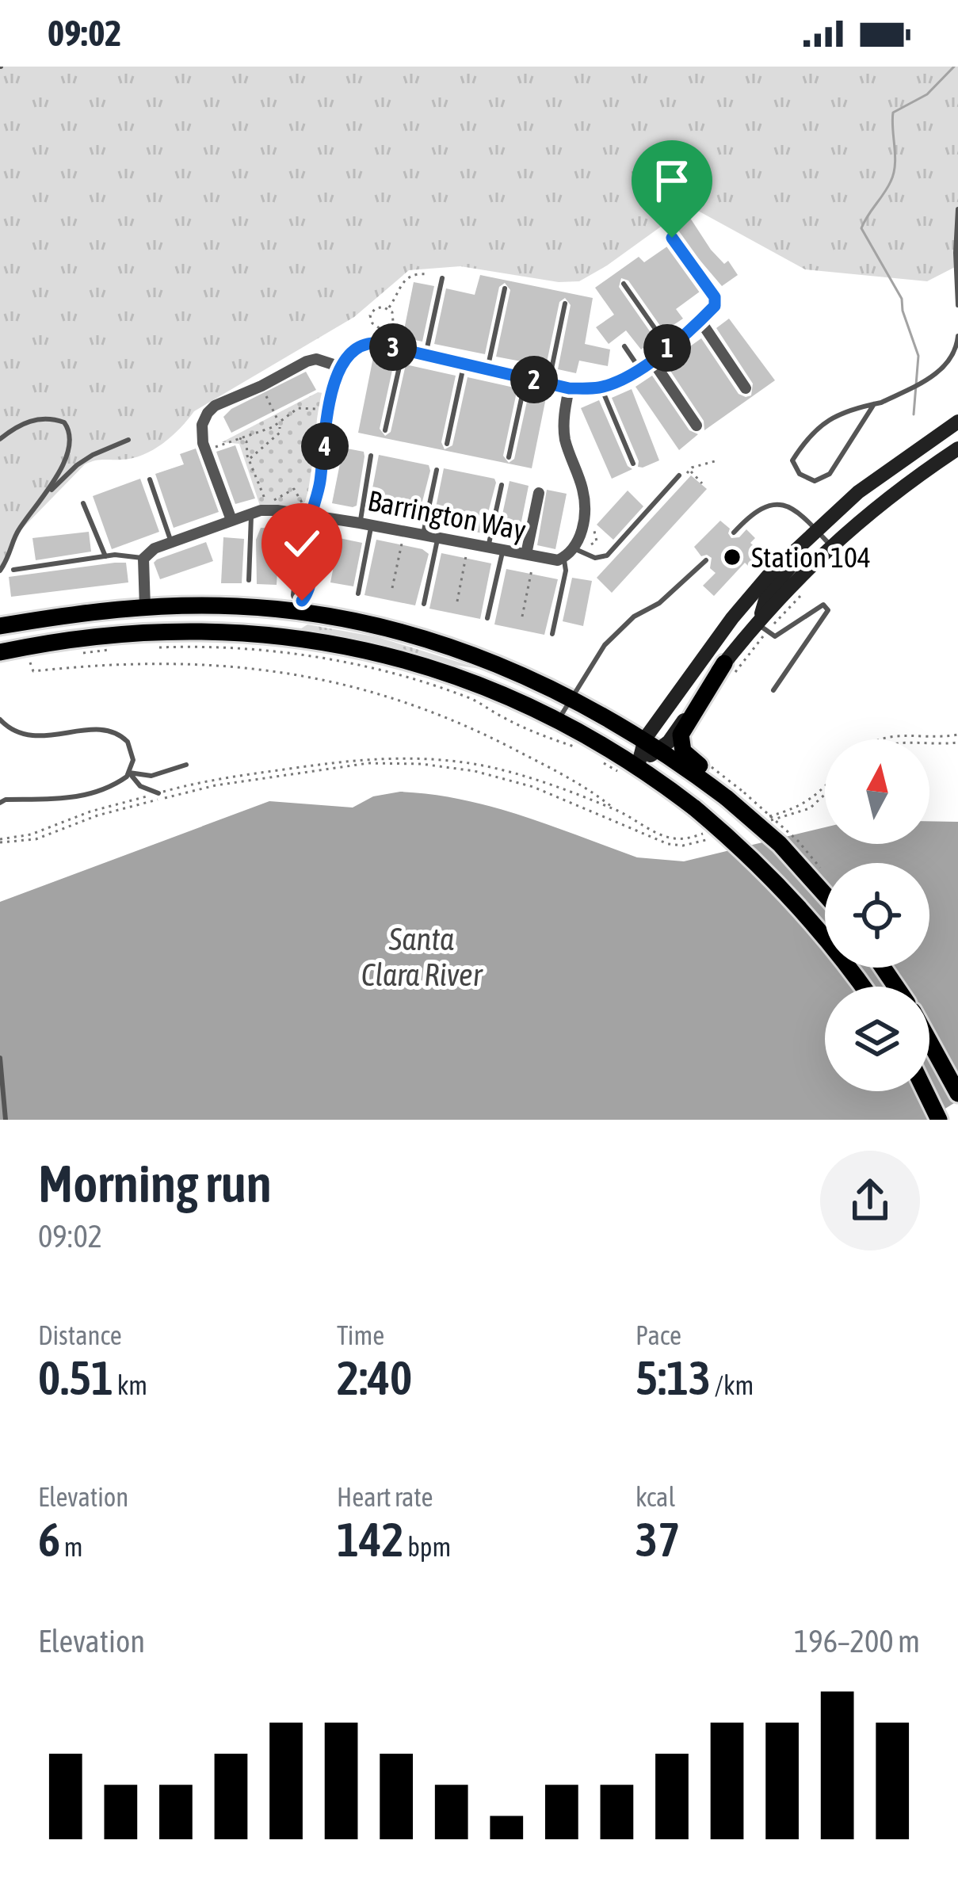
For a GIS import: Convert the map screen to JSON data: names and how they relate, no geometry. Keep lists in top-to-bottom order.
{
  "streets": {
    "street": ["Barrington Way"]
  },
  "water": ["Santa Clara River"],
  "places": ["Station 104"],
  "north": "top",
  "page": {
    "status": "09:02",
    "pins": [
      "3",
      "1",
      "2",
      "4"
    ],
    "heading": ["Morning run", "09:02"],
    "stats": [
      ["Distance", "0.51 km"],
      ["Time", "2:40"],
      ["Pace", "5:13 /km"],
      ["Elevation", "6 m"],
      ["Heart rate", "142 bpm"],
      ["kcal", "37"]
    ],
    "chart": ["Elevation", "196–200 m"]
  }
}
